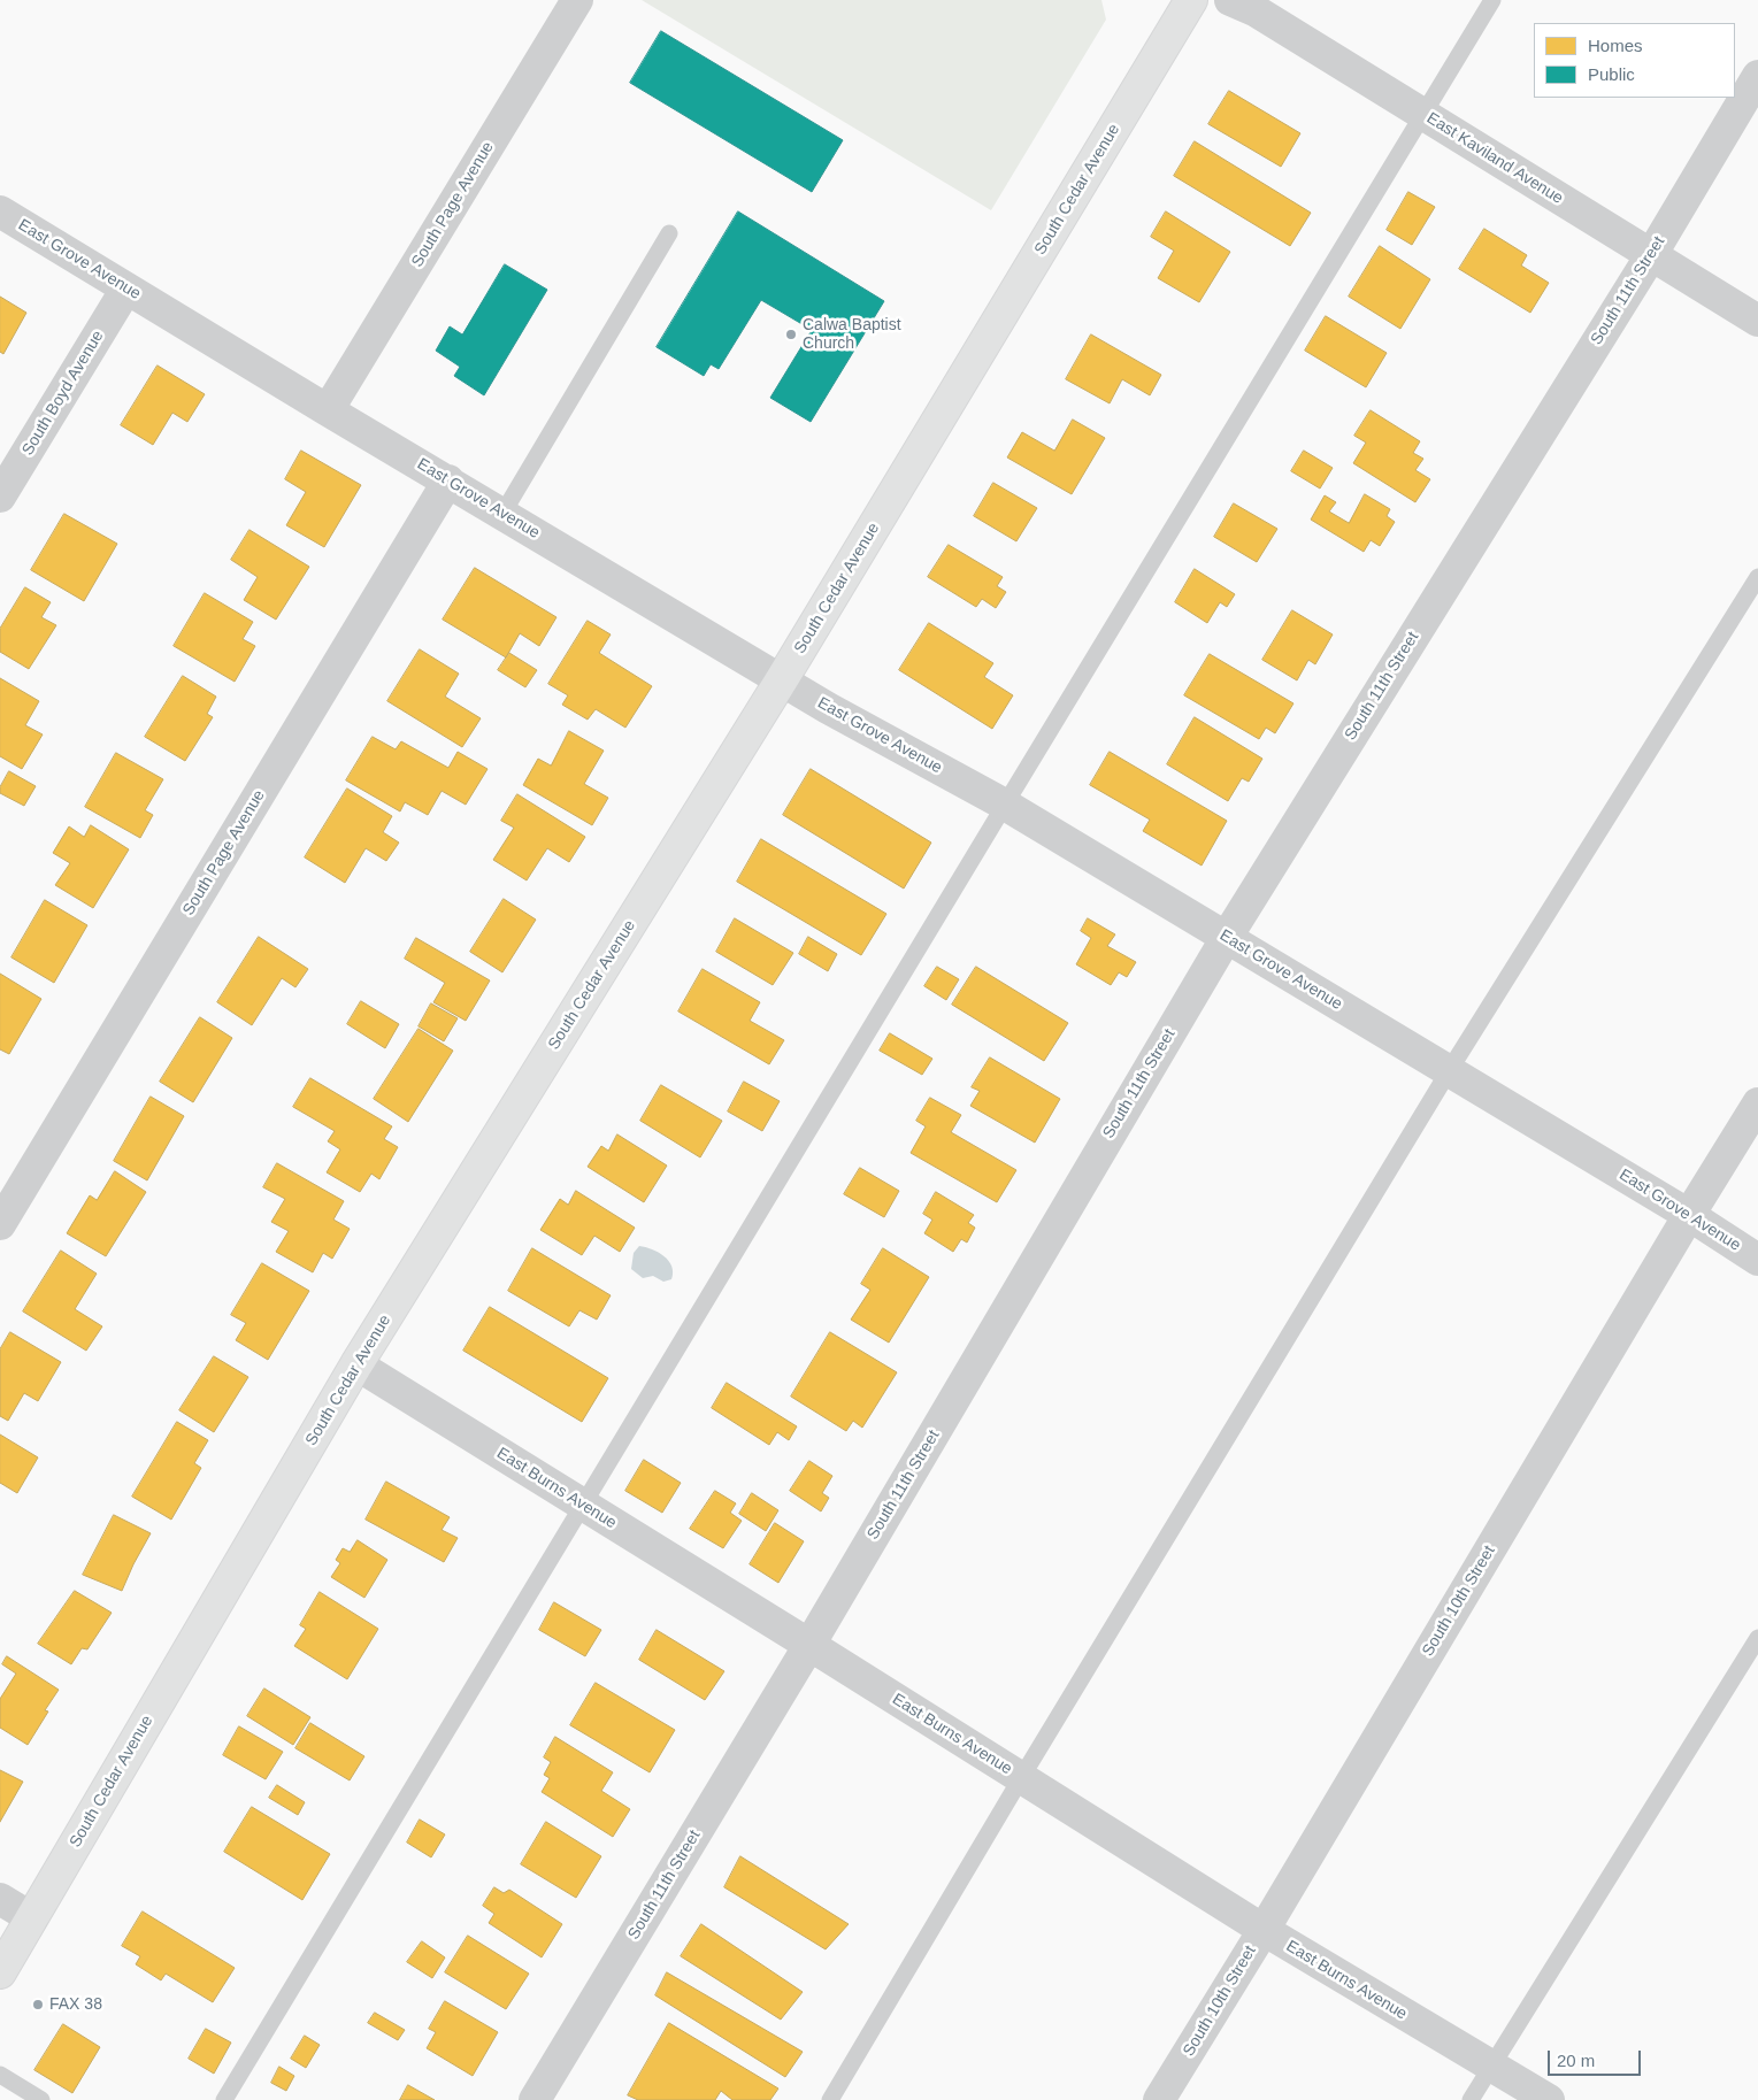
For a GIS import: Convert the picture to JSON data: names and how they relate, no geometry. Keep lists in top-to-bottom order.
{
  "streets": {
    "main road": ["South Cedar Avenue"],
    "street": [
      "East Kaviland Avenue",
      "South Page Avenue",
      "East Grove Avenue",
      "South 11th Street",
      "South Boyd Avenue",
      "East Burns Avenue",
      "South 10th Street"
    ]
  },
  "crossings": [
    ["East Kaviland Avenue", "South 11th Street"],
    ["South Cedar Avenue", "East Grove Avenue"],
    ["South Cedar Avenue", "East Burns Avenue"],
    ["South Page Avenue", "East Grove Avenue"],
    ["East Grove Avenue", "South 11th Street"],
    ["East Grove Avenue", "South Boyd Avenue"],
    ["East Grove Avenue", "South 10th Street"],
    ["South 11th Street", "East Burns Avenue"],
    ["East Burns Avenue", "South 10th Street"]
  ],
  "places": ["Calwa Baptist Church", "FAX 38"],
  "legend": ["Homes", "Public"],
  "scale_bar": "20 m"
}
